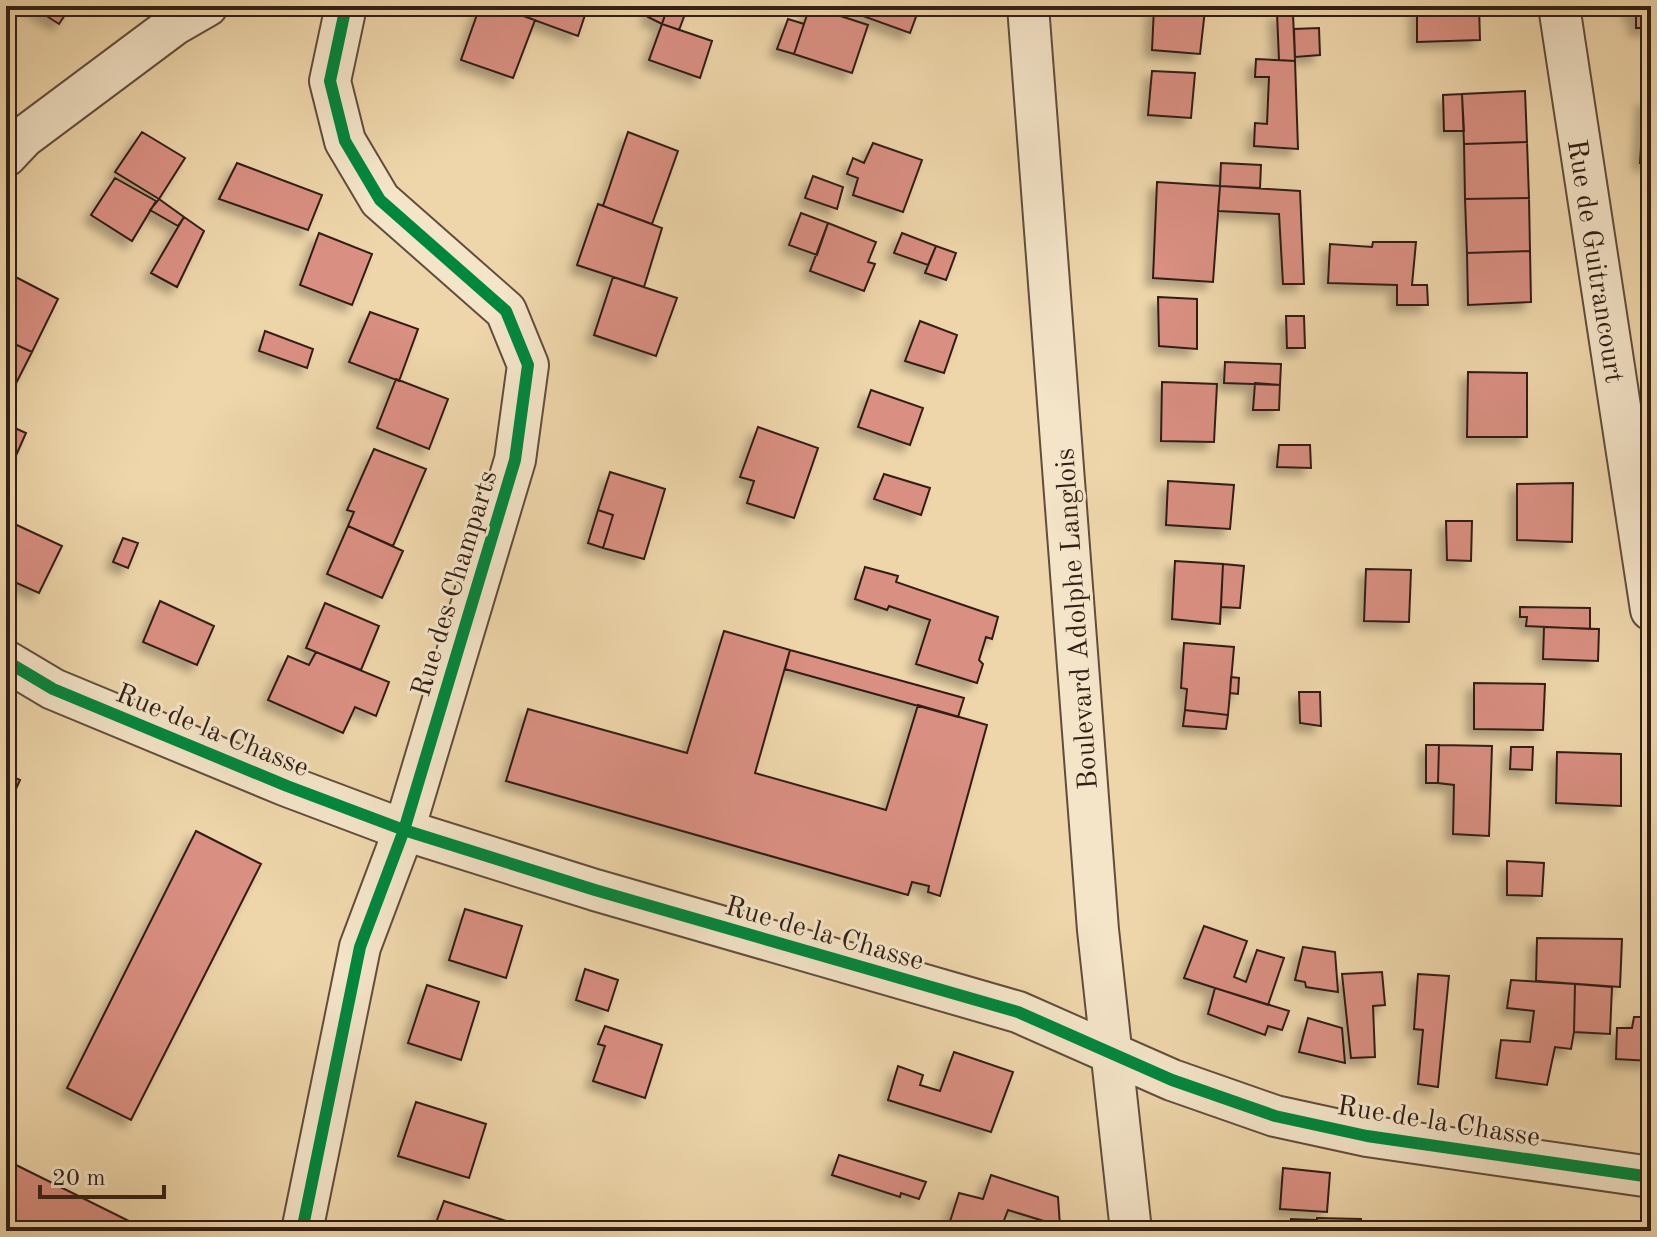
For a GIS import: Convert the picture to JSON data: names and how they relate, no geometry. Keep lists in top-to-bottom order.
{
  "streets": {
    "street": [
      "Rue de Guitrancourt",
      "Rue des Champarts",
      "Boulevard Adolphe Langlois",
      "Rue de la Chasse"
    ]
  },
  "crossings": [
    ["Rue des Champarts", "Rue de la Chasse"],
    ["Boulevard Adolphe Langlois", "Rue de la Chasse"]
  ],
  "scale_bar": "20 m"
}
